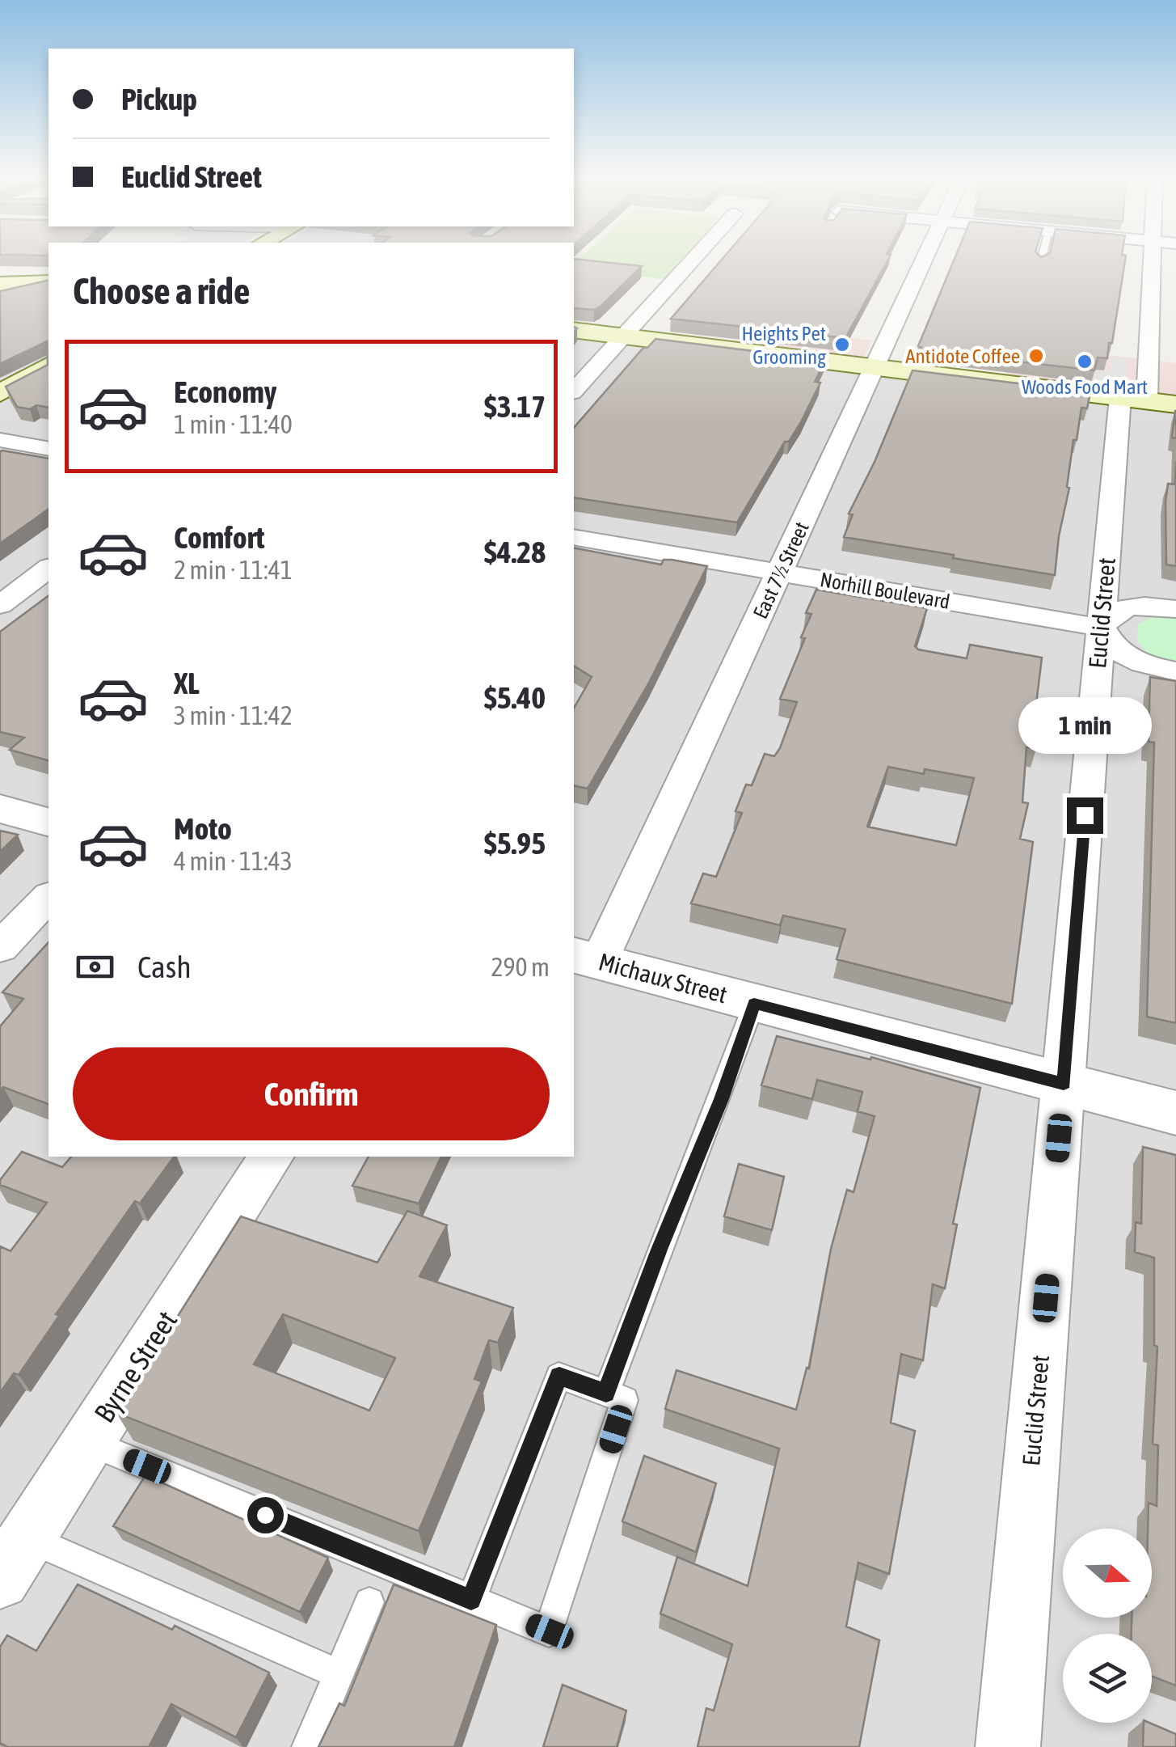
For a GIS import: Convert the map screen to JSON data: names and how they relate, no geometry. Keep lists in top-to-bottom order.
{
  "streets": {
    "street": [
      "East 7½ Street",
      "Norhill Boulevard",
      "Euclid Street",
      "Michaux Street",
      "Byrne Street"
    ]
  },
  "crossings": [
    ["East 7½ Street", "Norhill Boulevard"],
    ["East 7½ Street", "Michaux Street"],
    ["Norhill Boulevard", "Euclid Street"],
    ["Euclid Street", "Michaux Street"]
  ],
  "places": ["Heights Pet Grooming", "Antidote Coffee", "Woods Food Mart"],
  "north": "right",
  "page": {
    "banner": ["Pickup", "Euclid Street"],
    "heading": "Choose a ride",
    "list": [
      {
        "name": "Economy",
        "note": "1 min · 11:40",
        "value": "$3.17"
      },
      {
        "name": "Comfort",
        "note": "2 min · 11:41",
        "value": "$4.28"
      },
      {
        "name": "XL",
        "note": "3 min · 11:42",
        "value": "$5.40"
      },
      {
        "name": "Moto",
        "note": "4 min · 11:43",
        "value": "$5.95"
      }
    ],
    "bubble": "1 min",
    "pay": ["Cash", "290 m"],
    "buttons": "Confirm"
  }
}
